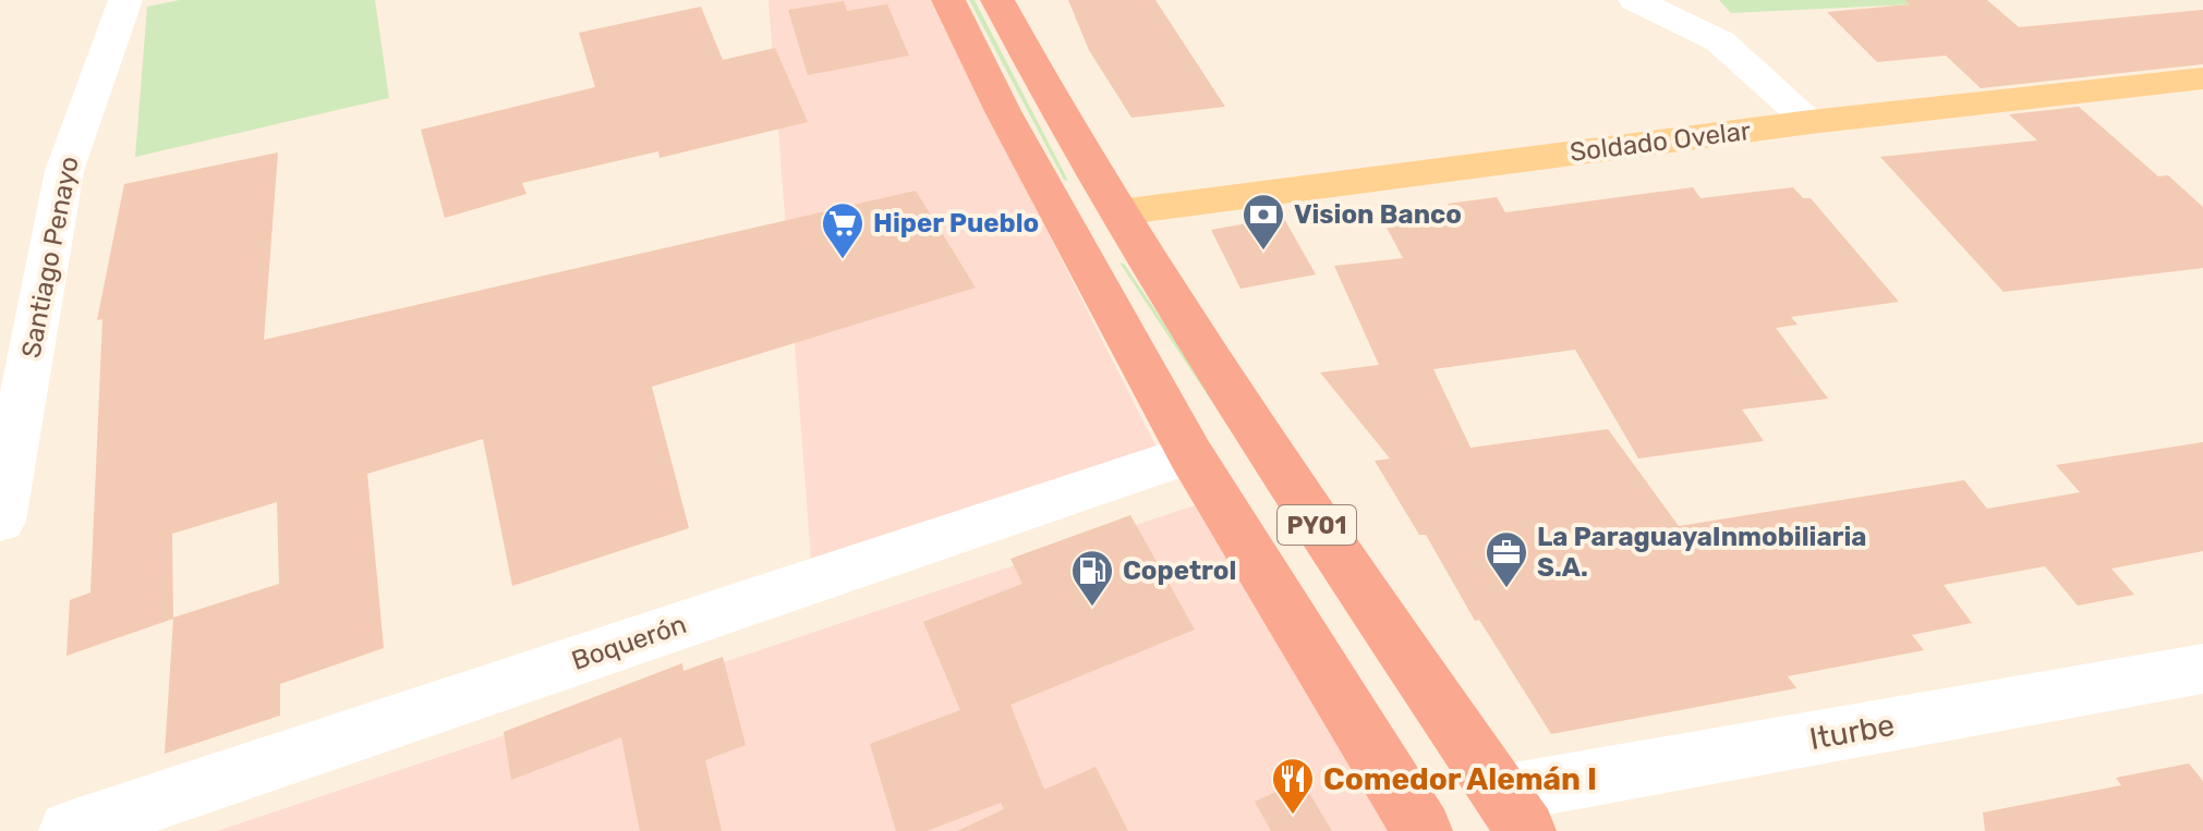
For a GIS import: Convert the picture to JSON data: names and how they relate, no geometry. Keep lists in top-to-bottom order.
{
  "streets": {
    "highway": ["PY01"],
    "main road": ["Soldado Ovelar"],
    "street": ["Santiago Penayo", "Boquerón", "Iturbe"]
  },
  "crossings": [
    ["Soldado Ovelar", "PY01"],
    ["PY01", "Boquerón"],
    ["PY01", "Iturbe"]
  ],
  "places": {
    "bank": ["Vision Banco"],
    "supermarket": ["Hiper Pueblo"],
    "office": ["La ParaguayaInmobiliaria S.A."],
    "fuel station": ["Copetrol"],
    "restaurant": ["Comedor Alemán I"]
  }
}
